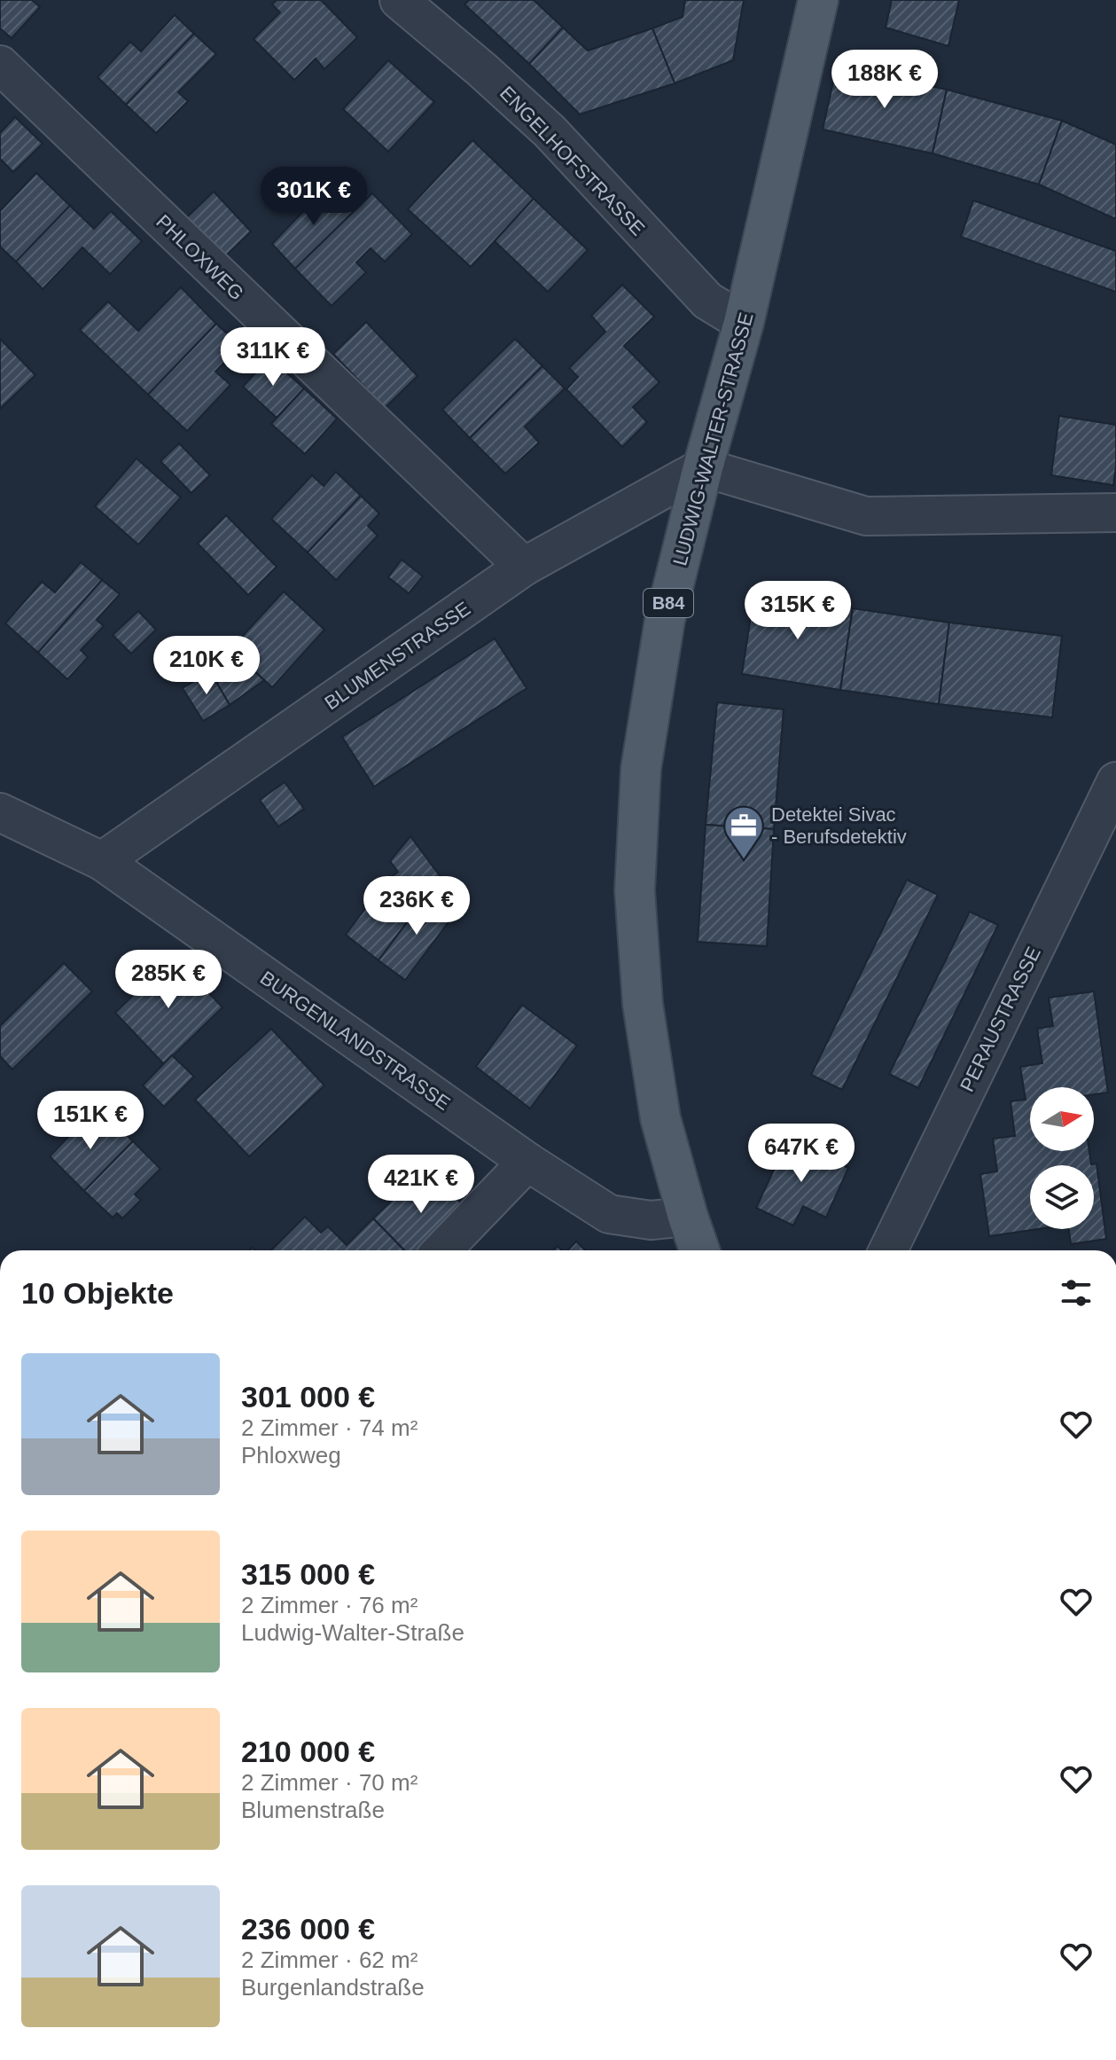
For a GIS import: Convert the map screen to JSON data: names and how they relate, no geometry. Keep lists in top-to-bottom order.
{
  "streets": {
    "main road": ["LUDWIG-WALTER-STRASSE", "B84"],
    "street": [
      "ENGELHOFSTRASSE",
      "PHLOXWEG",
      "BLUMENSTRASSE",
      "PERAUSTRASSE",
      "BURGENLANDSTRASSE"
    ]
  },
  "crossings": [
    ["ENGELHOFSTRASSE", "LUDWIG-WALTER-STRASSE"],
    ["PHLOXWEG", "BLUMENSTRASSE"],
    ["LUDWIG-WALTER-STRASSE", "BLUMENSTRASSE"],
    ["LUDWIG-WALTER-STRASSE", "BURGENLANDSTRASSE"],
    ["BLUMENSTRASSE", "BURGENLANDSTRASSE"]
  ],
  "places": {
    "office": ["Detektei Sivac - Berufsdetektiv"]
  },
  "north": "right",
  "page": {
    "price": [
      "188K €",
      "301K €",
      "311K €",
      "315K €",
      "210K €",
      "236K €",
      "285K €",
      "151K €",
      "647K €",
      "421K €"
    ],
    "heading": "10 Objekte",
    "list": [
      {
        "name": "301 000 €",
        "note": "2 Zimmer · 74 m² · Phloxweg"
      },
      {
        "name": "315 000 €",
        "note": "2 Zimmer · 76 m² · Ludwig-Walter-Straße"
      },
      {
        "name": "210 000 €",
        "note": "2 Zimmer · 70 m² · Blumenstraße"
      },
      {
        "name": "236 000 €",
        "note": "2 Zimmer · 62 m² · Burgenlandstraße"
      }
    ]
  }
}
